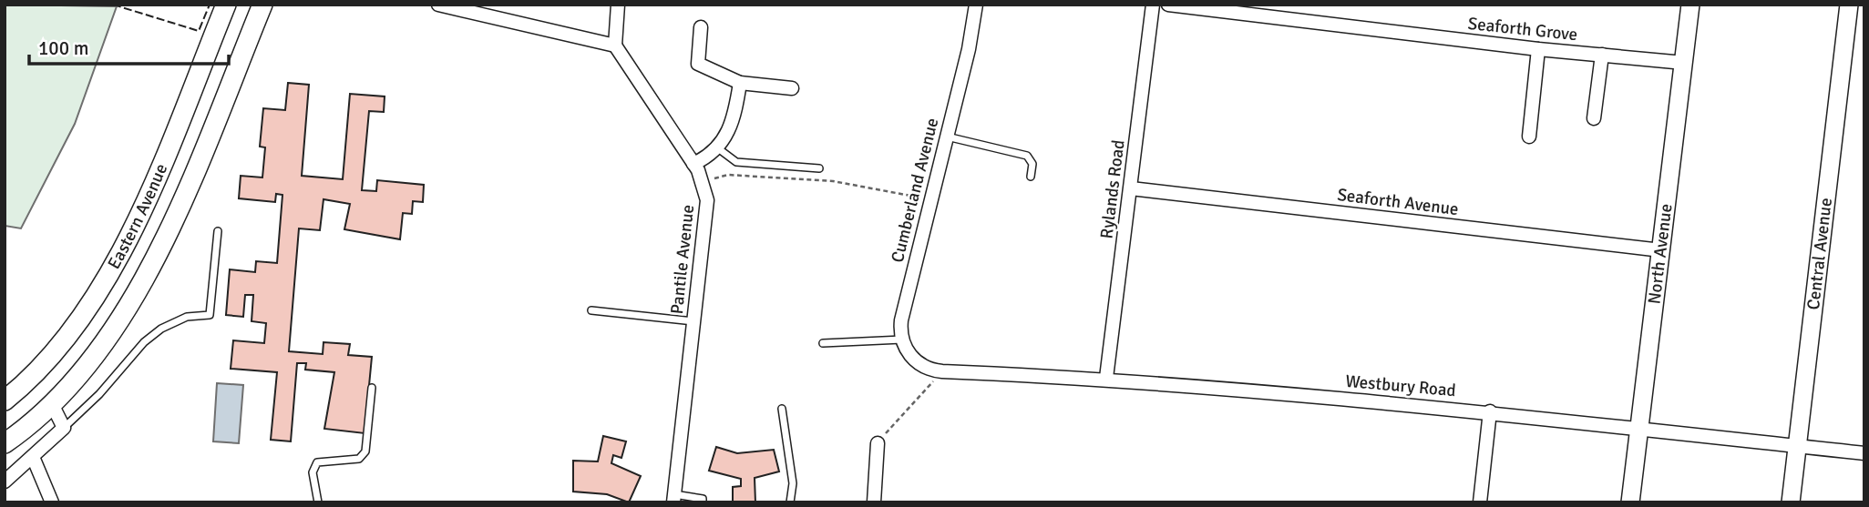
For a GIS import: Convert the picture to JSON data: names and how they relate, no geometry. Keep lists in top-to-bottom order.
{
  "streets": {
    "main road": ["Eastern Avenue"],
    "street": [
      "Seaforth Grove",
      "Rylands Road",
      "Cumberland Avenue",
      "Seaforth Avenue",
      "North Avenue",
      "Central Avenue",
      "Pantile Avenue",
      "Westbury Road"
    ]
  },
  "crossings": [
    ["Seaforth Grove", "North Avenue"],
    ["Rylands Road", "Seaforth Avenue"],
    ["Rylands Road", "Westbury Road"],
    ["Seaforth Avenue", "North Avenue"],
    ["North Avenue", "Westbury Road"],
    ["Central Avenue", "Westbury Road"]
  ],
  "scale_bar": "100 m"
}
